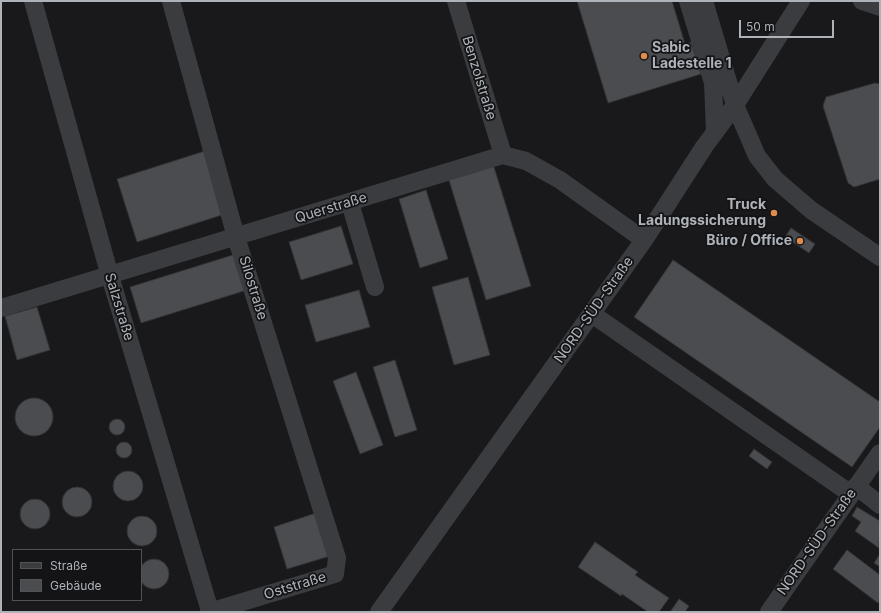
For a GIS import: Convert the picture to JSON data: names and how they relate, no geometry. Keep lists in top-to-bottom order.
{
  "streets": {
    "lane": [
      "Benzolstraße",
      "Querstraße",
      "Silostraße",
      "Salzstraße",
      "NORD-SÜD-Straße",
      "Oststraße"
    ]
  },
  "crossings": [
    ["Benzolstraße", "Querstraße"],
    ["Querstraße", "Silostraße"],
    ["Querstraße", "Salzstraße"],
    ["Silostraße", "Oststraße"],
    ["Salzstraße", "Oststraße"]
  ],
  "places": ["Sabic Ladestelle 1", "Truck Ladungssicherung", "Büro / Office"],
  "legend": ["Straße", "Gebäude"],
  "scale_bar": "50 m"
}
